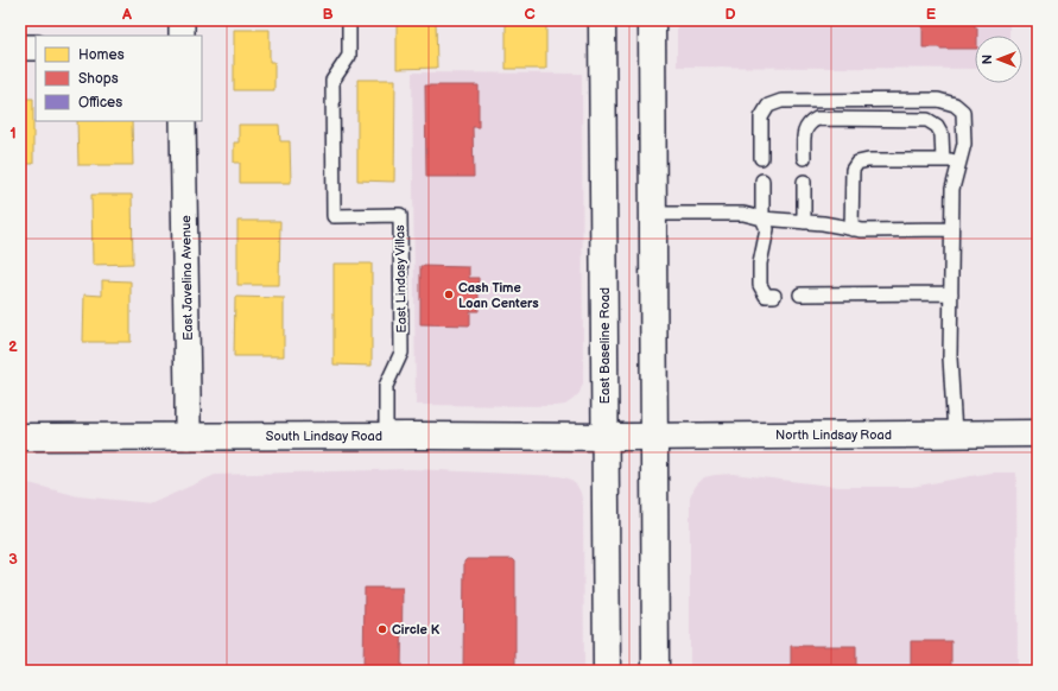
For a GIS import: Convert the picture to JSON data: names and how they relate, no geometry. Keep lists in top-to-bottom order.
{
  "streets": {
    "main road": ["East Baseline Road", "North Lindsay Road", "South Lindsay Road"],
    "street": ["East Javelina Avenue"],
    "lane": ["East Lindasy Villas"]
  },
  "crossings": [
    ["East Javelina Avenue", "South Lindsay Road"],
    ["East Lindasy Villas", "South Lindsay Road"],
    ["East Baseline Road", "North Lindsay Road"],
    ["East Baseline Road", "South Lindsay Road"],
    ["North Lindsay Road", "South Lindsay Road"]
  ],
  "places": ["Cash Time Loan Centers", "Circle K"],
  "legend": ["Homes", "Shops", "Offices"],
  "north": "left",
  "grid": {
    "columns": [
      "A",
      "B",
      "C",
      "D",
      "E"
    ],
    "rows": ["1", "2", "3"]
  }
}
